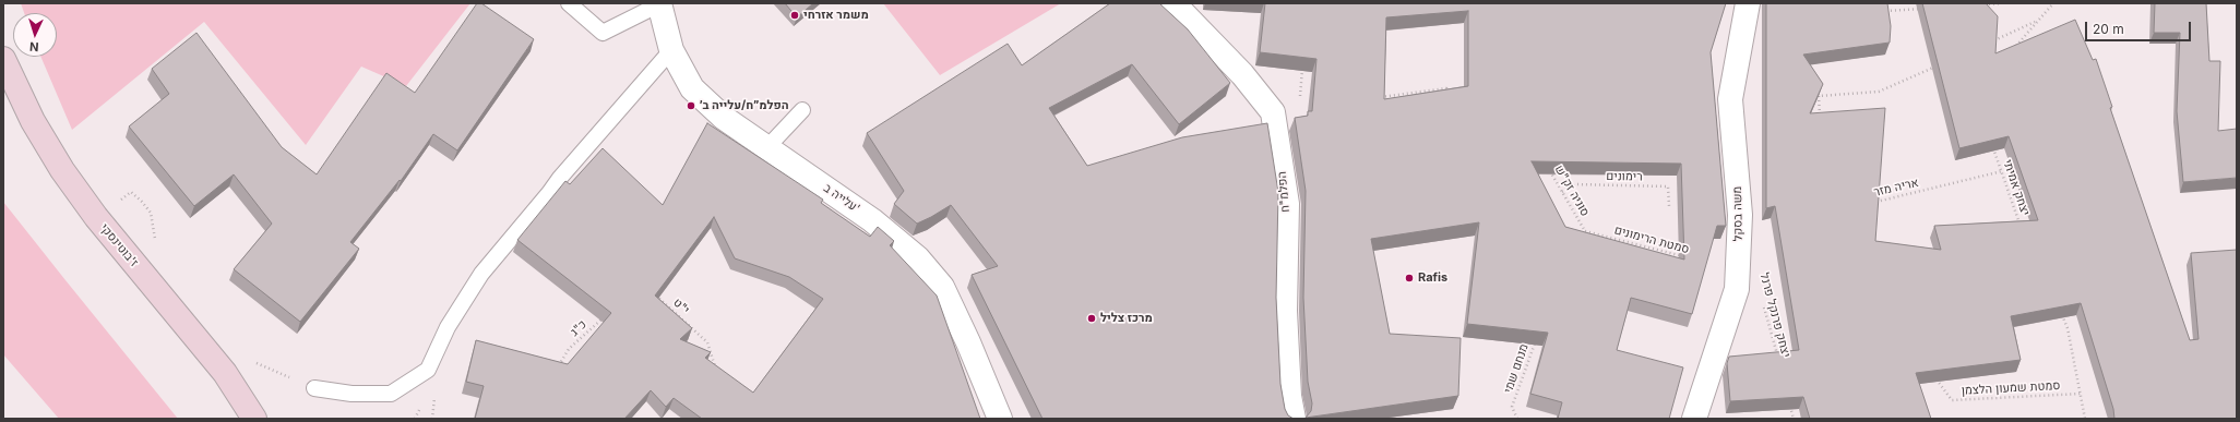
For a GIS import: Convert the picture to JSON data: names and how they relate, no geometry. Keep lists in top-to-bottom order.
{
  "streets": {
    "street": [
      "הפלמ\"ח",
      "עלייה ב'",
      "משה בסקל",
      "ז'בוטינסקי"
    ],
    "path": [
      "רימונים",
      "אריה מזר",
      "יצחק אמיתי",
      "סוניה זק\"ש",
      "סמטת הרימונים",
      "י\"ט",
      "יצחק פרנקל פרנל",
      "כ\"ג",
      "מנחם שמי",
      "סמטת שמעון הלצמן"
    ]
  },
  "crossings": [
    ["רימונים", "סוניה זק\"ש"],
    ["אריה מזר", "יצחק אמיתי"],
    ["סוניה זק\"ש", "סמטת הרימונים"]
  ],
  "places": [
    "משמר אזרחי",
    "הפלמ״ח/עלייה ב׳",
    "Rafis",
    "מרכז צליל"
  ],
  "scale_bar": "20 m",
  "north": "bottom"
}
